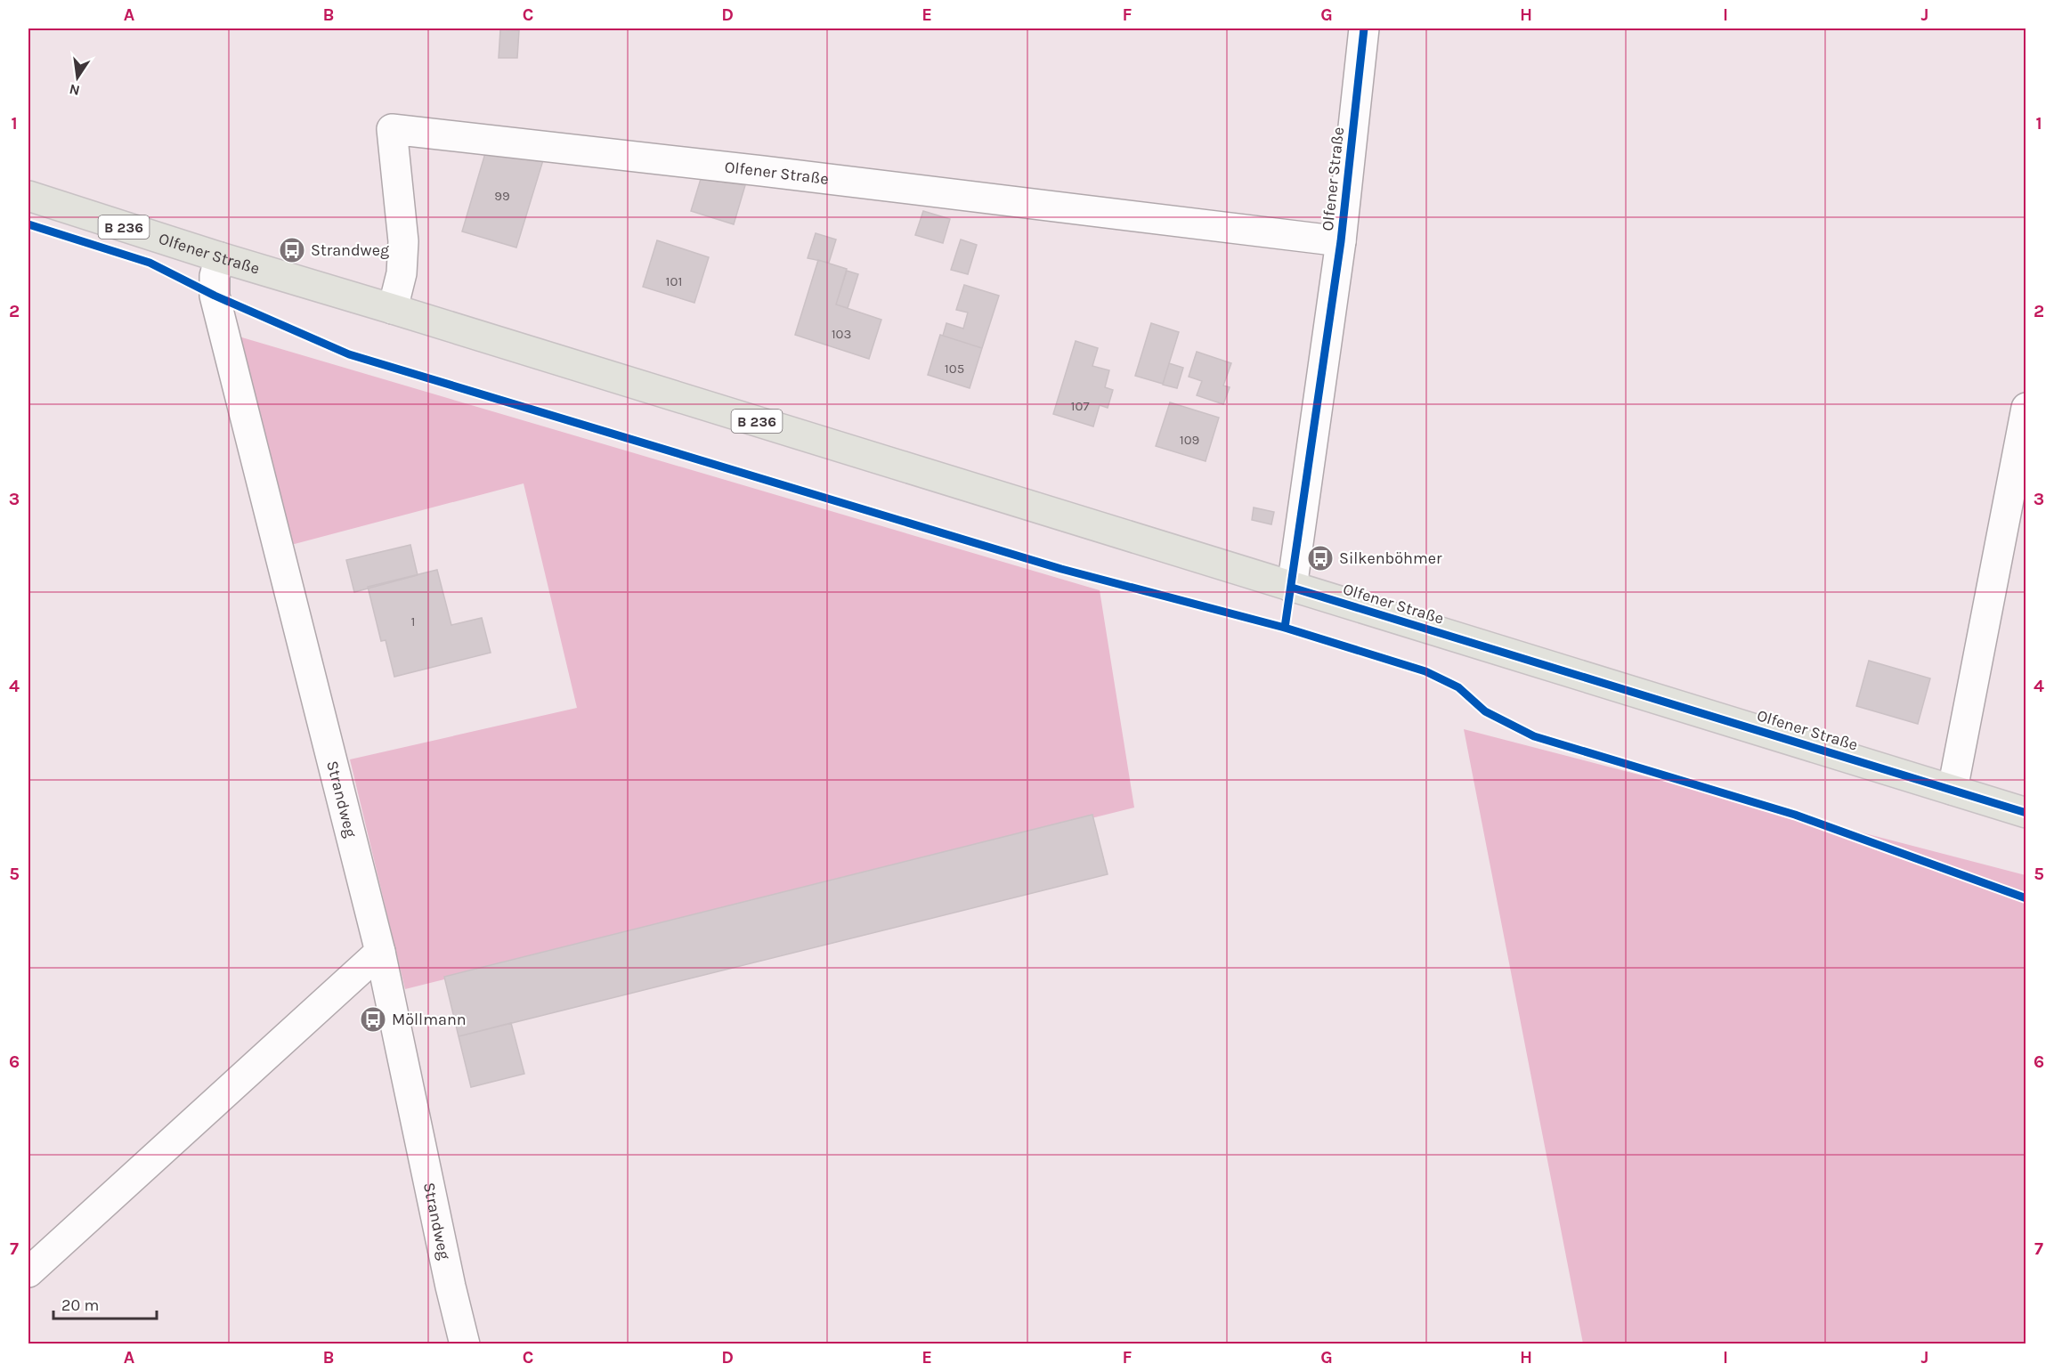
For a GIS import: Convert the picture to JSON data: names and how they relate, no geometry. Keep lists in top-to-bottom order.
{
  "streets": {
    "main road": ["Olfener Straße", "B 236"],
    "street": ["Strandweg"]
  },
  "crossings": [
    ["Olfener Straße", "Strandweg"]
  ],
  "places": {
    "bus stop": ["Strandweg", "Silkenböhmer", "Möllmann"]
  },
  "house_numbers": [
    "99",
    "101",
    "103",
    "105",
    "107",
    "109",
    "1"
  ],
  "scale_bar": "20 m",
  "north": "bottom",
  "grid": {
    "columns": [
      "A",
      "B",
      "C",
      "D",
      "E",
      "F",
      "G",
      "H",
      "I",
      "J"
    ],
    "rows": [
      "1",
      "2",
      "3",
      "4",
      "5",
      "6",
      "7"
    ]
  }
}
